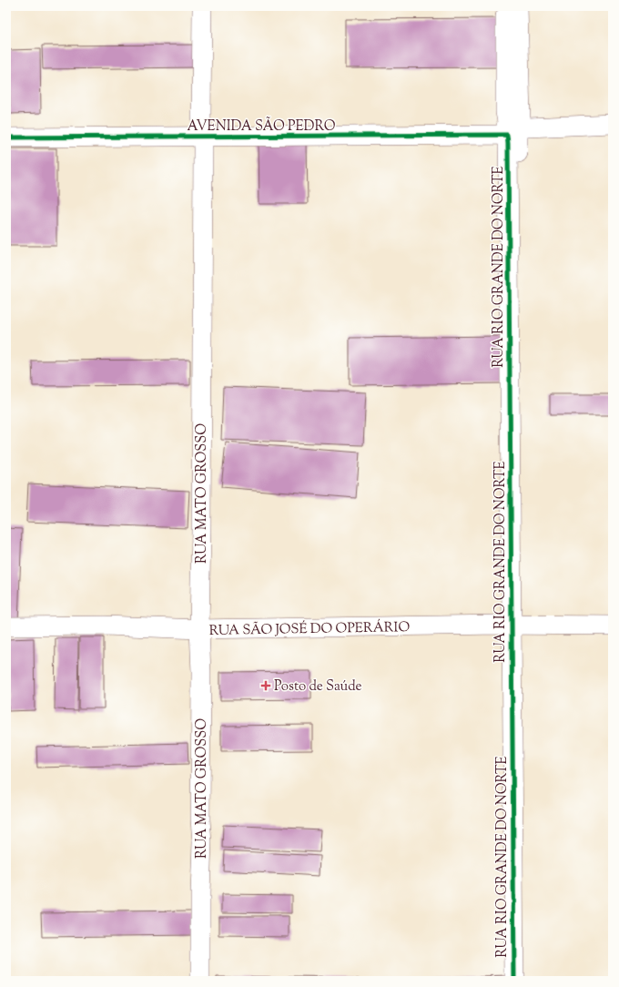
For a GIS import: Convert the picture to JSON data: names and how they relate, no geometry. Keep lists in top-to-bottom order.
{
  "streets": {
    "street": [
      "AVENIDA SÃO PEDRO",
      "RUA RIO GRANDE DO NORTE",
      "RUA MATO GROSSO",
      "RUA SÃO JOSÉ DO OPERÁRIO"
    ]
  },
  "crossings": [
    ["AVENIDA SÃO PEDRO", "RUA RIO GRANDE DO NORTE"],
    ["AVENIDA SÃO PEDRO", "RUA MATO GROSSO"],
    ["RUA RIO GRANDE DO NORTE", "RUA SÃO JOSÉ DO OPERÁRIO"],
    ["RUA MATO GROSSO", "RUA SÃO JOSÉ DO OPERÁRIO"]
  ],
  "places": {
    "health": ["Posto de Saúde"]
  }
}
